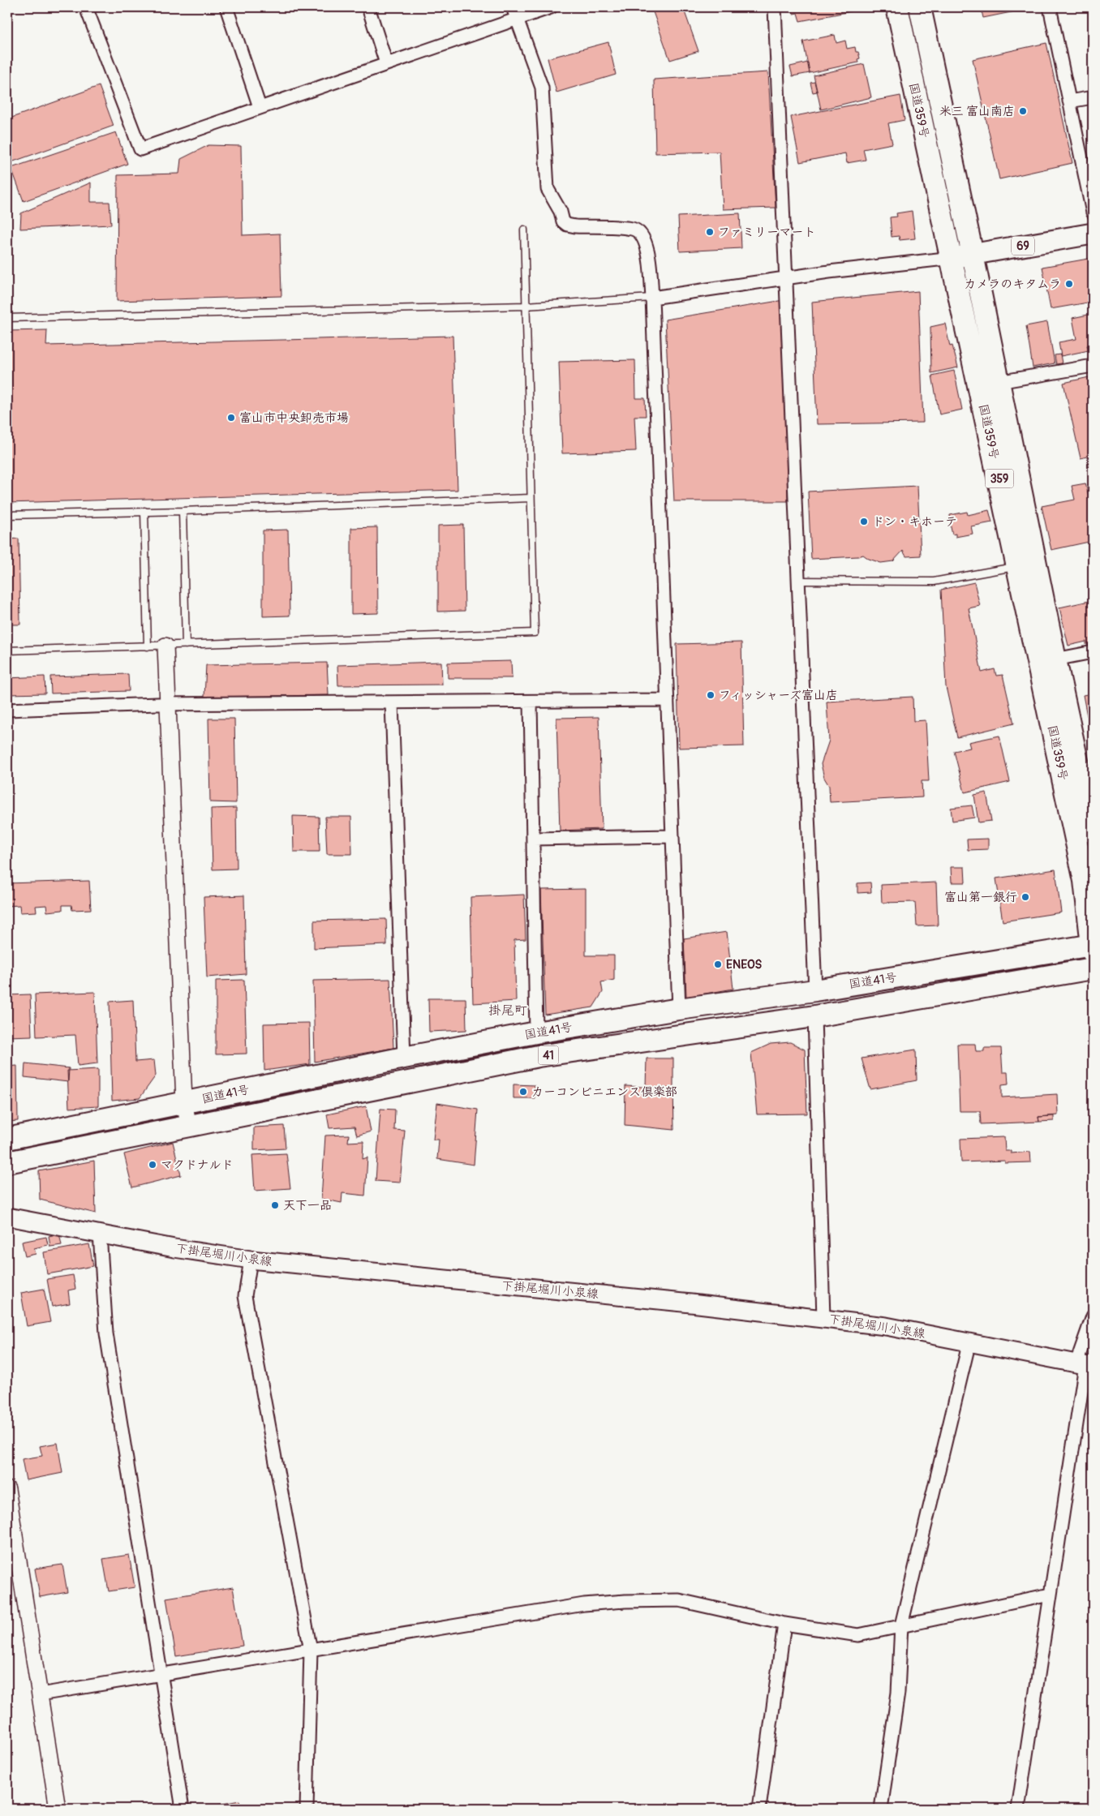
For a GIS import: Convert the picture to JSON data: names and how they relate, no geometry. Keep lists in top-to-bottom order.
{
  "streets": {
    "highway": [
      "国道359号",
      "359",
      "国道41号",
      "41"
    ],
    "main road": ["69", "下掛尾堀川小泉線"]
  },
  "crossings": [
    ["国道359号", "69"],
    ["国道359号", "国道41号"]
  ],
  "districts": ["掛尾町"],
  "places": [
    "米三 富山南店",
    "ファミリーマート",
    "カメラのキタムラ",
    "富山市中央卸売市場",
    "ドン・キホーテ",
    "フィッシャーズ富山店",
    "富山第一銀行",
    "ENEOS",
    "カーコンビニエンス倶楽部",
    "マクドナルド",
    "天下一品"
  ]
}
